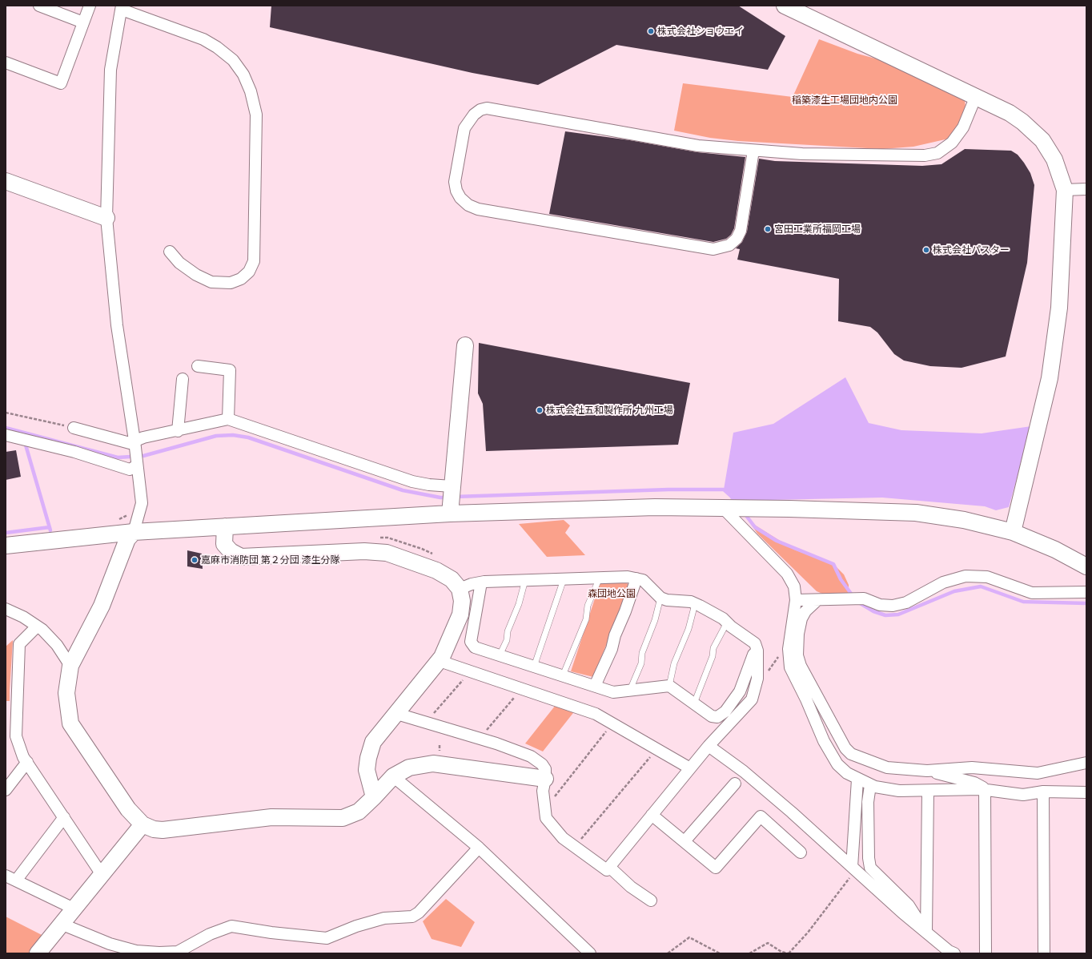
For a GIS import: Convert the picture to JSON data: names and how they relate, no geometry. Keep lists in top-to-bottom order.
{
  "parks": ["稲築漆生工場団地内公園", "森団地公園"],
  "places": [
    "株式会社ショウエイ",
    "宮田工業所福岡工場",
    "株式会社パスター",
    "株式会社五和製作所 九州工場",
    "嘉麻市消防団 第２分団 漆生分隊"
  ]
}
